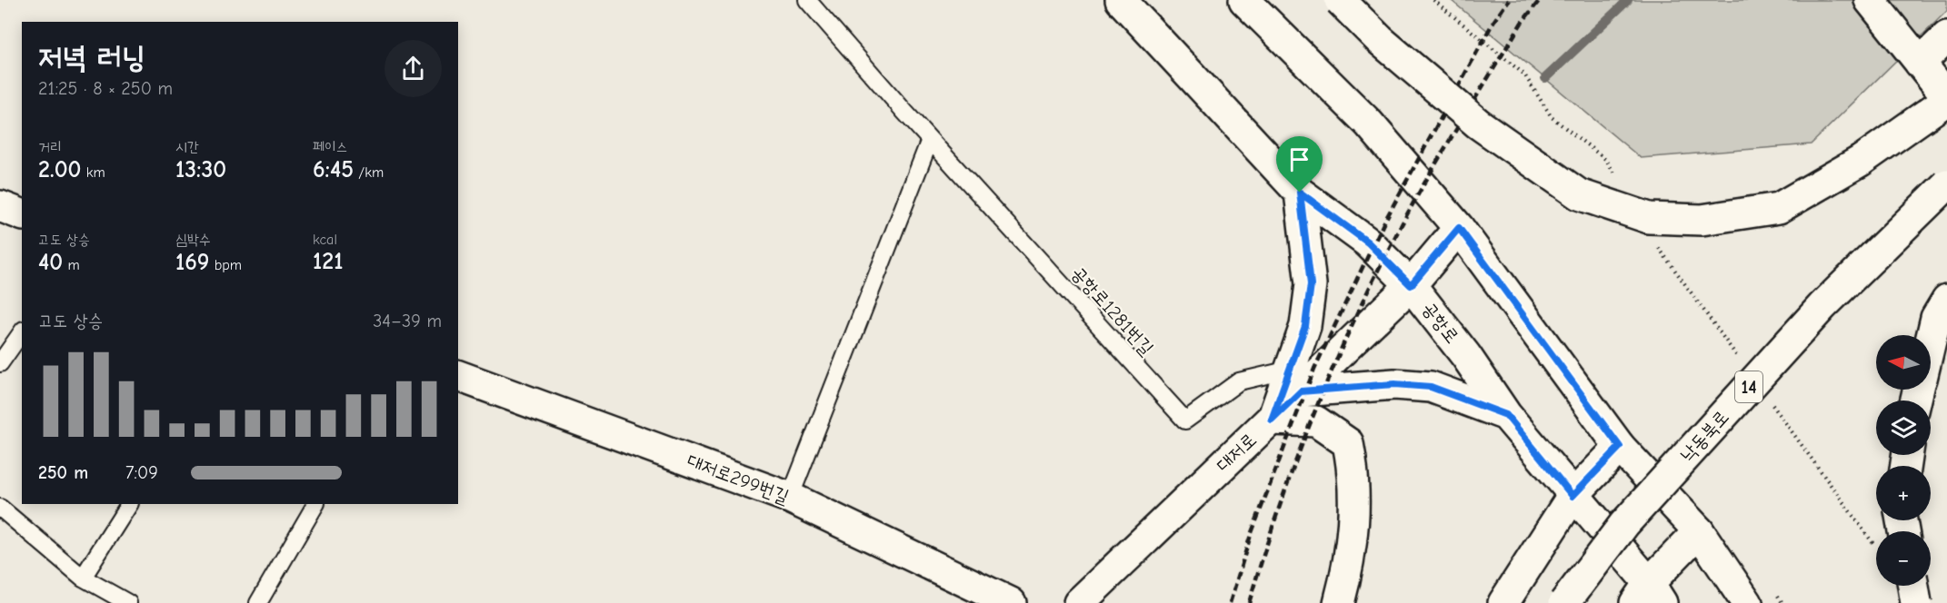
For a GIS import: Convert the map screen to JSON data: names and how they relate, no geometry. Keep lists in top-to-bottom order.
{
  "streets": {
    "main road": [
      "공항로",
      "14",
      "낙동북로",
      "대저로",
      "대저로299번길"
    ],
    "lane": ["공항로1281번길"]
  },
  "north": "left",
  "page": {
    "heading": ["저녁 러닝", "21:25 · 8 × 250 m"],
    "stats": [
      ["거리", "2.00 km"],
      ["시간", "13:30"],
      ["페이스", "6:45 /km"],
      ["고도 상승", "40 m"],
      ["심박수", "169 bpm"],
      ["kcal", "121"]
    ],
    "chart": ["고도 상승", "34–39 m"],
    "map_buttons": ["+", "−"],
    "list": [
      {
        "name": "250 m",
        "note": "7:09"
      }
    ]
  }
}
